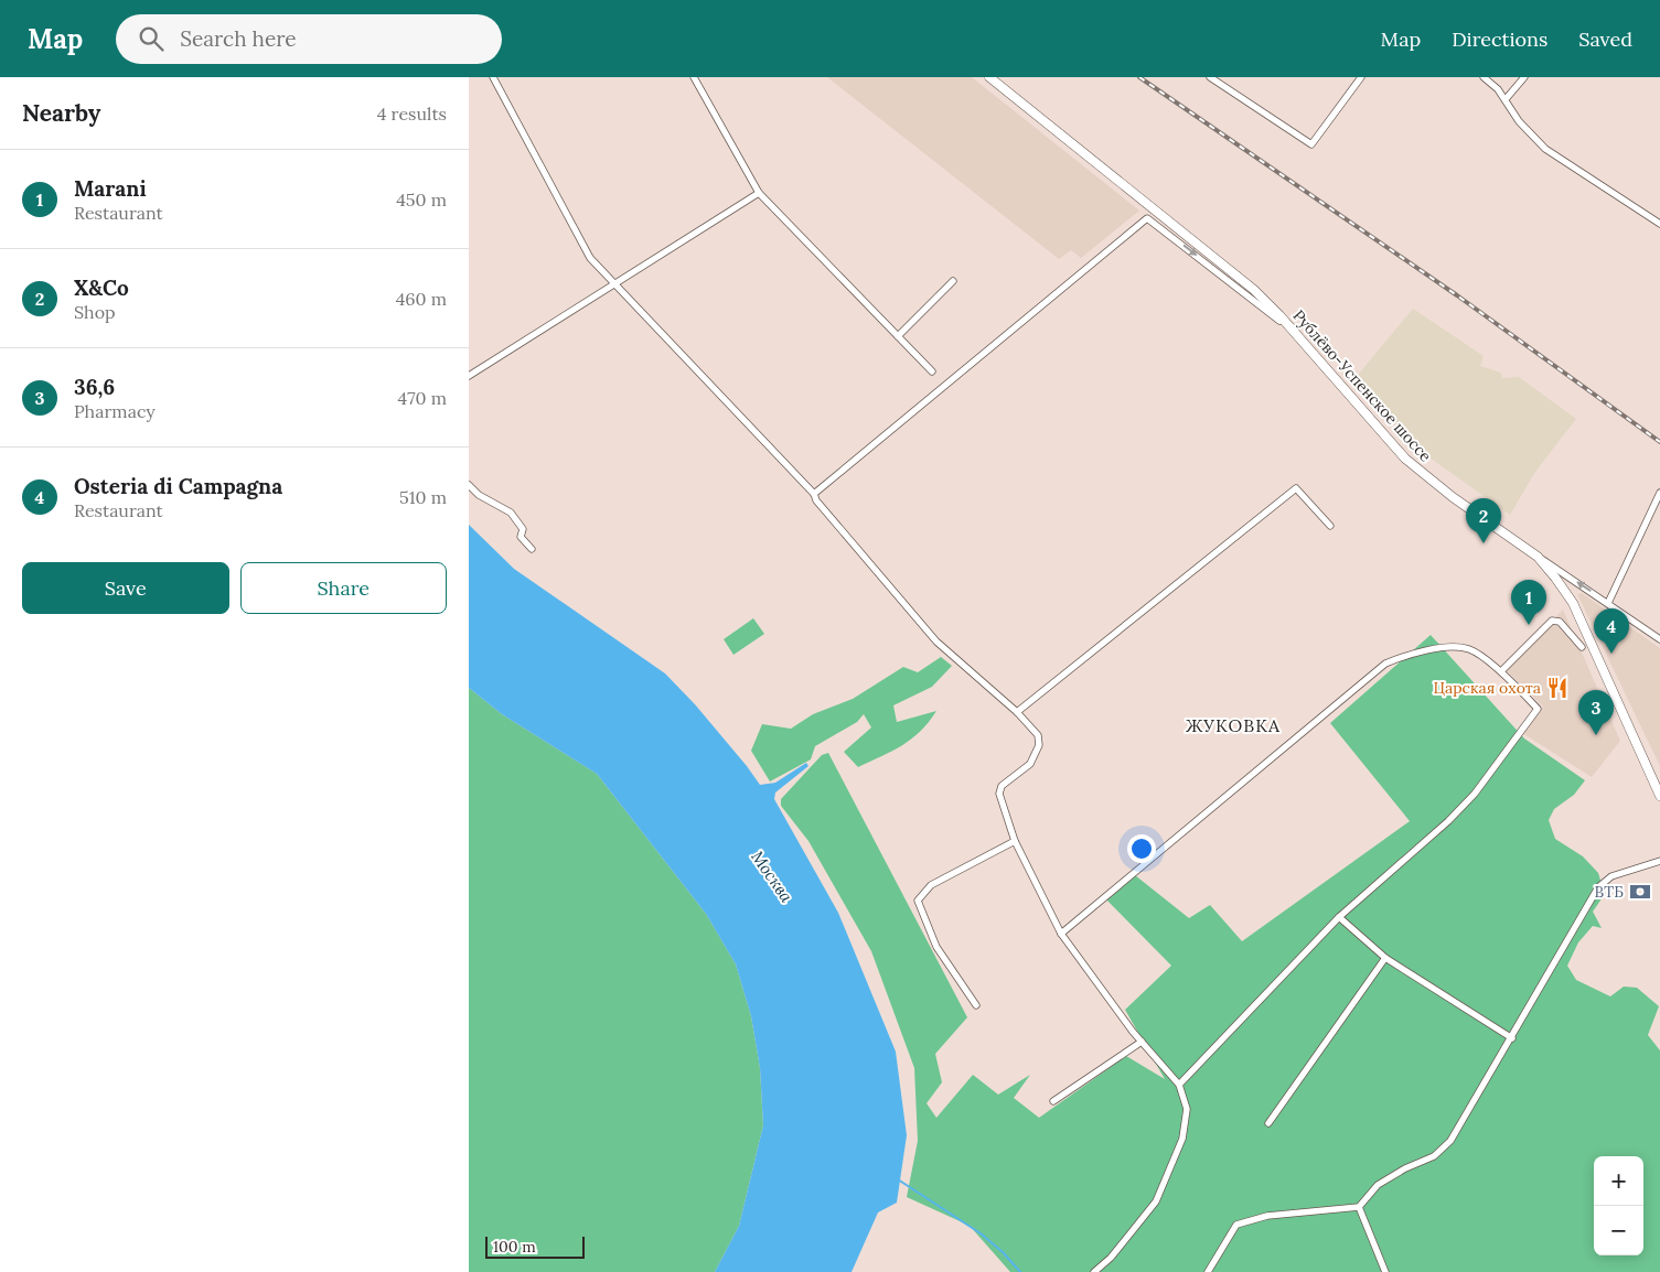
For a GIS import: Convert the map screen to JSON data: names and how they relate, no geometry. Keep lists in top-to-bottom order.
{
  "streets": {
    "main road": ["Рублёво-Успенское шоссе"]
  },
  "districts": ["ЖУКОВКА"],
  "water": ["Москва"],
  "places": {
    "restaurant": ["Царская охота"],
    "bank": ["ВТБ"]
  },
  "scale_bar": "100 m",
  "page": {
    "header": "Map",
    "search": "Search here",
    "nav": ["Map", "Directions", "Saved"],
    "heading": ["Nearby", "4 results"],
    "list": [
      {
        "mark": "1",
        "name": "Marani",
        "note": "Restaurant",
        "value": "450 m"
      },
      {
        "mark": "2",
        "name": "X&Co",
        "note": "Shop",
        "value": "460 m"
      },
      {
        "mark": "3",
        "name": "36,6",
        "note": "Pharmacy",
        "value": "470 m"
      },
      {
        "mark": "4",
        "name": "Osteria di Campagna",
        "note": "Restaurant",
        "value": "510 m"
      }
    ],
    "pins": [
      "2",
      "1",
      "4",
      "3"
    ],
    "buttons": ["Save", "Share"],
    "map_buttons": ["+", "−"],
    "scale": "100 m"
  }
}
